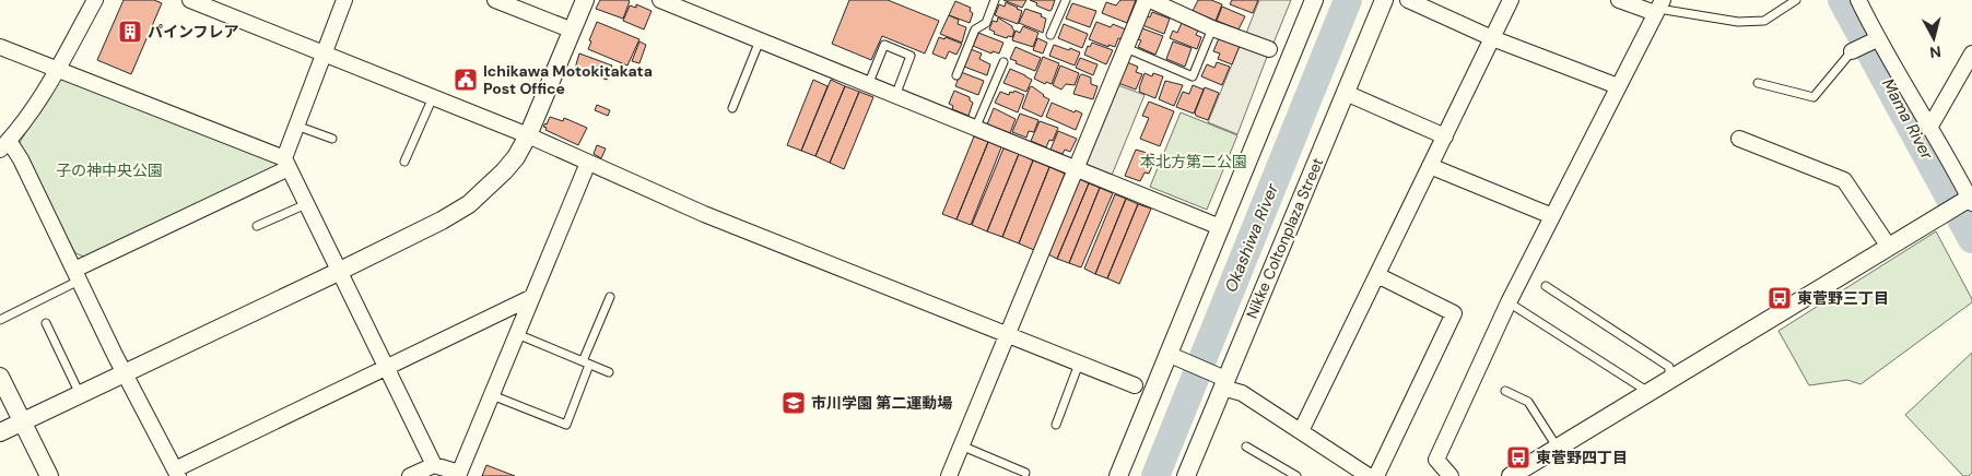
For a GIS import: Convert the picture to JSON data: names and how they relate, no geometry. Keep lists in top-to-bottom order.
{
  "streets": {
    "street": ["Nikke Coltonplaza Street"]
  },
  "water": ["Mama River", "Okashiwa River"],
  "parks": ["本北方第二公園", "子の神中央公園"],
  "places": {
    "building": ["パインフレア"],
    "public building": ["Ichikawa Motokitakata Post Office"],
    "bus stop": ["東菅野三丁目", "東菅野四丁目"],
    "school or university": ["市川学園 第二運動場"]
  },
  "north": "bottom"
}
